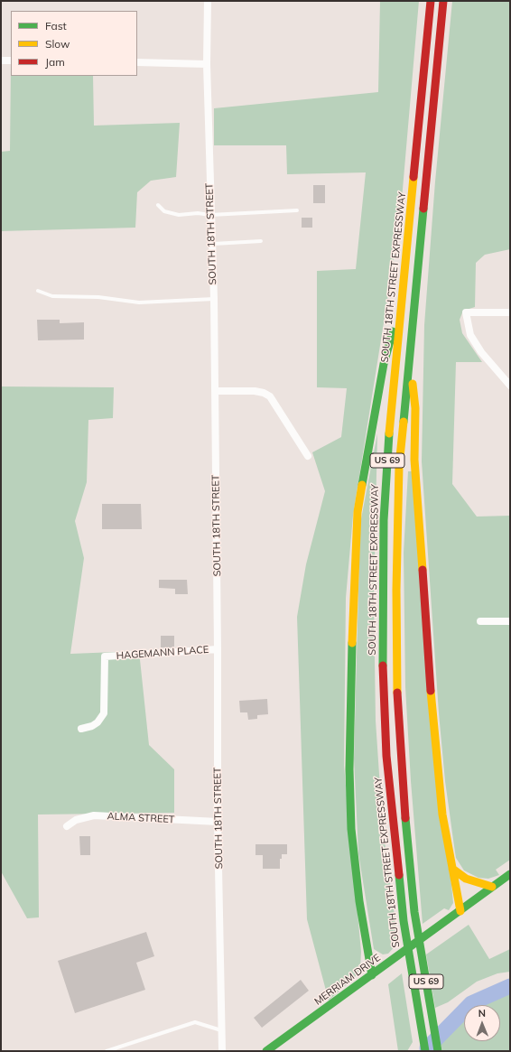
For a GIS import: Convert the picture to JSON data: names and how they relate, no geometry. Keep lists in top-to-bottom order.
{
  "streets": {
    "main road": ["SOUTH 18TH STREET EXPRESSWAY", "US 69", "MERRIAM DRIVE"],
    "street": ["SOUTH 18TH STREET", "HAGEMANN PLACE", "ALMA STREET"]
  },
  "crossings": [
    ["SOUTH 18TH STREET", "HAGEMANN PLACE"],
    ["SOUTH 18TH STREET", "ALMA STREET"]
  ],
  "legend": ["Fast", "Slow", "Jam"],
  "north": "top"
}
